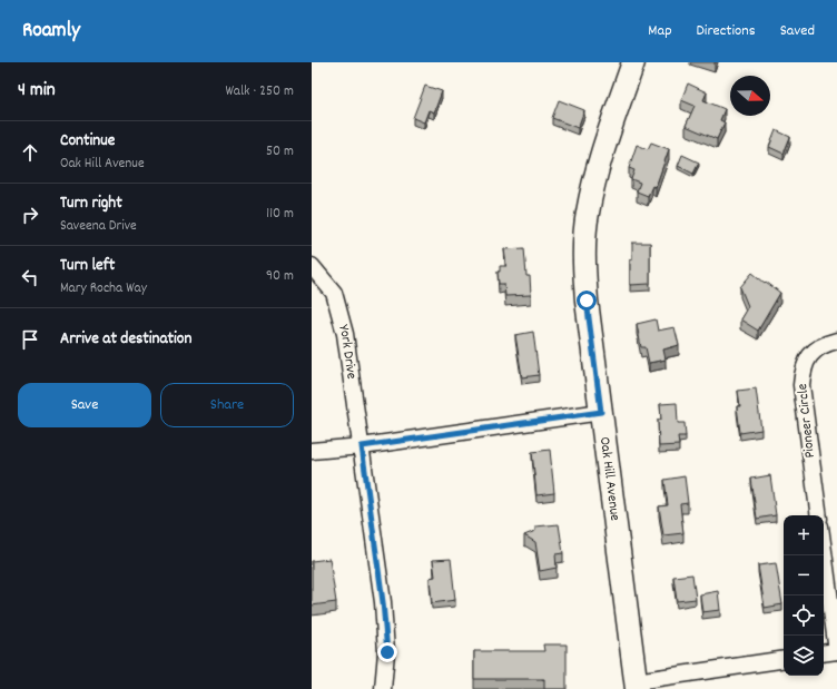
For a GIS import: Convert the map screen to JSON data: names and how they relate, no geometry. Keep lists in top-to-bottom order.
{
  "streets": {
    "main road": ["Oak Hill Avenue"],
    "street": ["York Drive", "Pioneer Circle"]
  },
  "north": "right",
  "page": {
    "header": "Roamly",
    "nav": ["Map", "Directions", "Saved"],
    "heading": ["4 min", "Walk · 250 m"],
    "list": [
      ["Continue", "Oak Hill Avenue", "50 m"],
      ["Turn right", "Saveena Drive", "110 m"],
      ["Turn left", "Mary Rocha Way", "90 m"],
      "Arrive at destination"
    ],
    "buttons": ["Save", "Share"],
    "map_buttons": ["+", "−"]
  }
}
